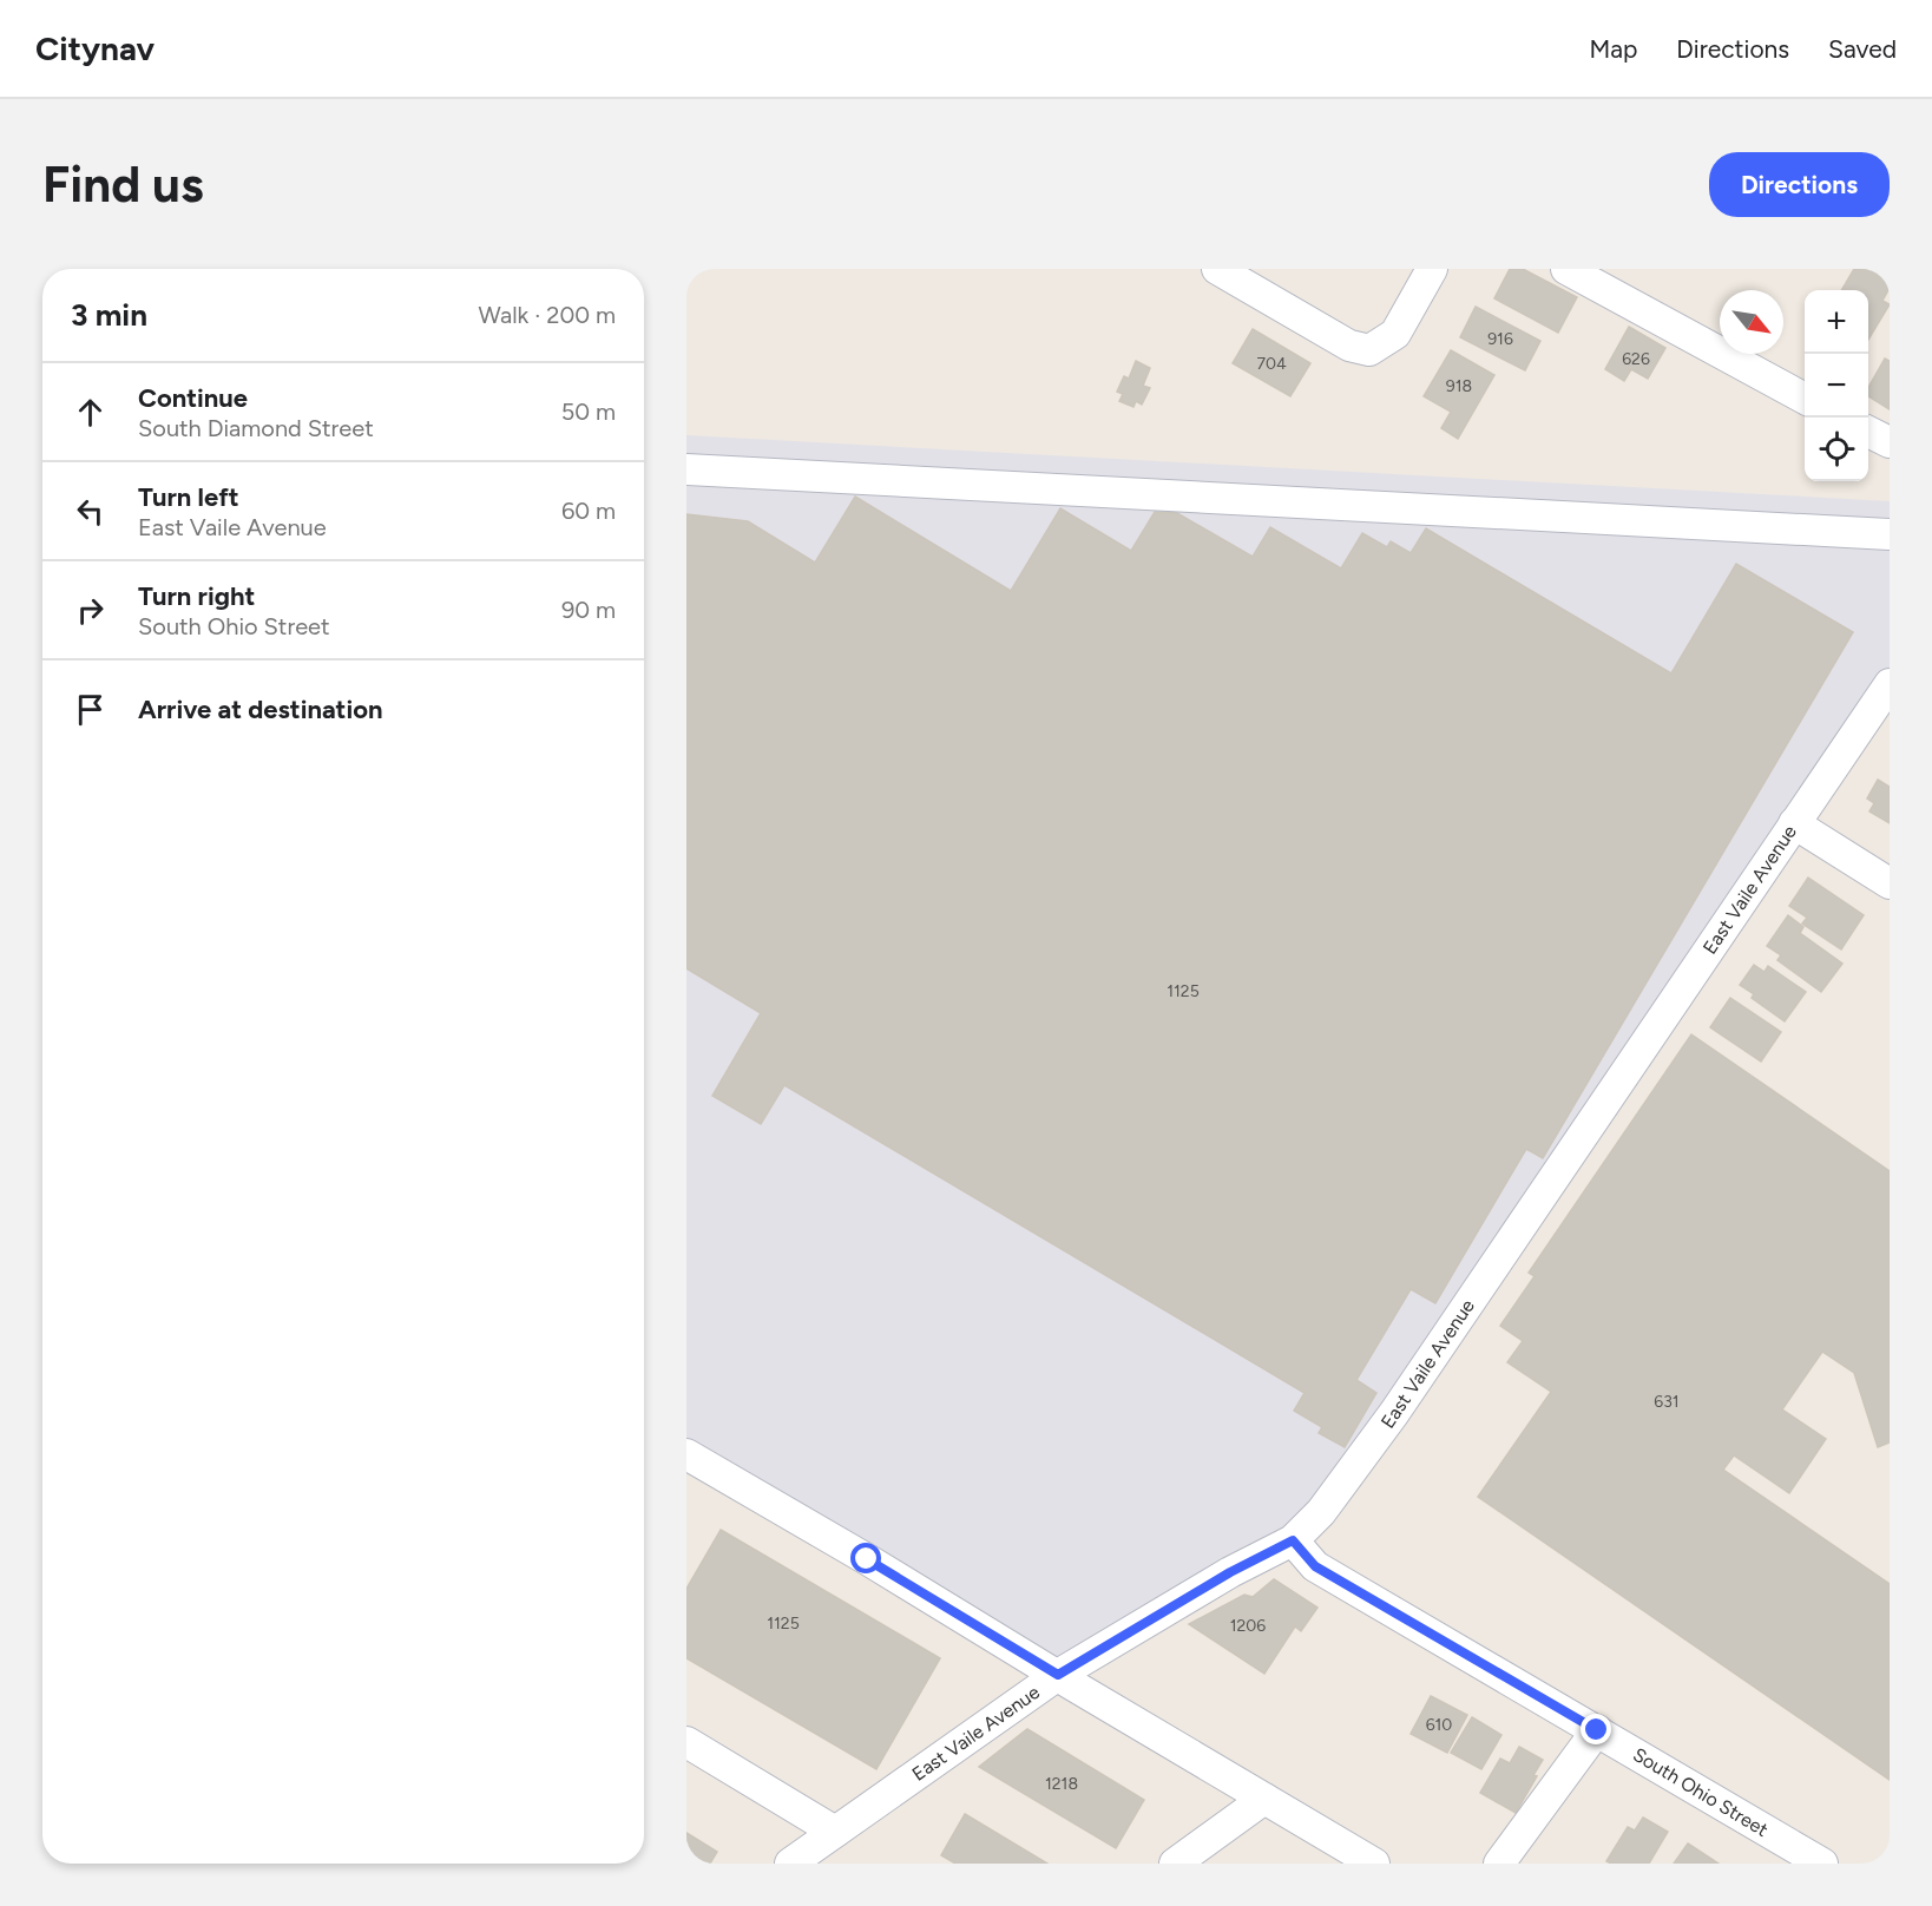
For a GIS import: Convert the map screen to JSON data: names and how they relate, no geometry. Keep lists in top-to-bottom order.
{
  "streets": {
    "street": ["East Vaile Avenue", "South Ohio Street"]
  },
  "crossings": [
    ["East Vaile Avenue", "South Ohio Street"]
  ],
  "house_numbers": [
    "916",
    "626",
    "704",
    "918",
    "1125",
    "631",
    "1125",
    "1206",
    "610",
    "1218"
  ],
  "north": "bottom right",
  "page": {
    "header": "Citynav",
    "nav": ["Map", "Directions", "Saved"],
    "buttons": "Directions",
    "title": "Find us",
    "heading": ["3 min", "Walk · 200 m"],
    "map_buttons": ["+", "−"],
    "list": [
      ["Continue", "South Diamond Street", "50 m"],
      ["Turn left", "East Vaile Avenue", "60 m"],
      ["Turn right", "South Ohio Street", "90 m"],
      "Arrive at destination"
    ]
  }
}
